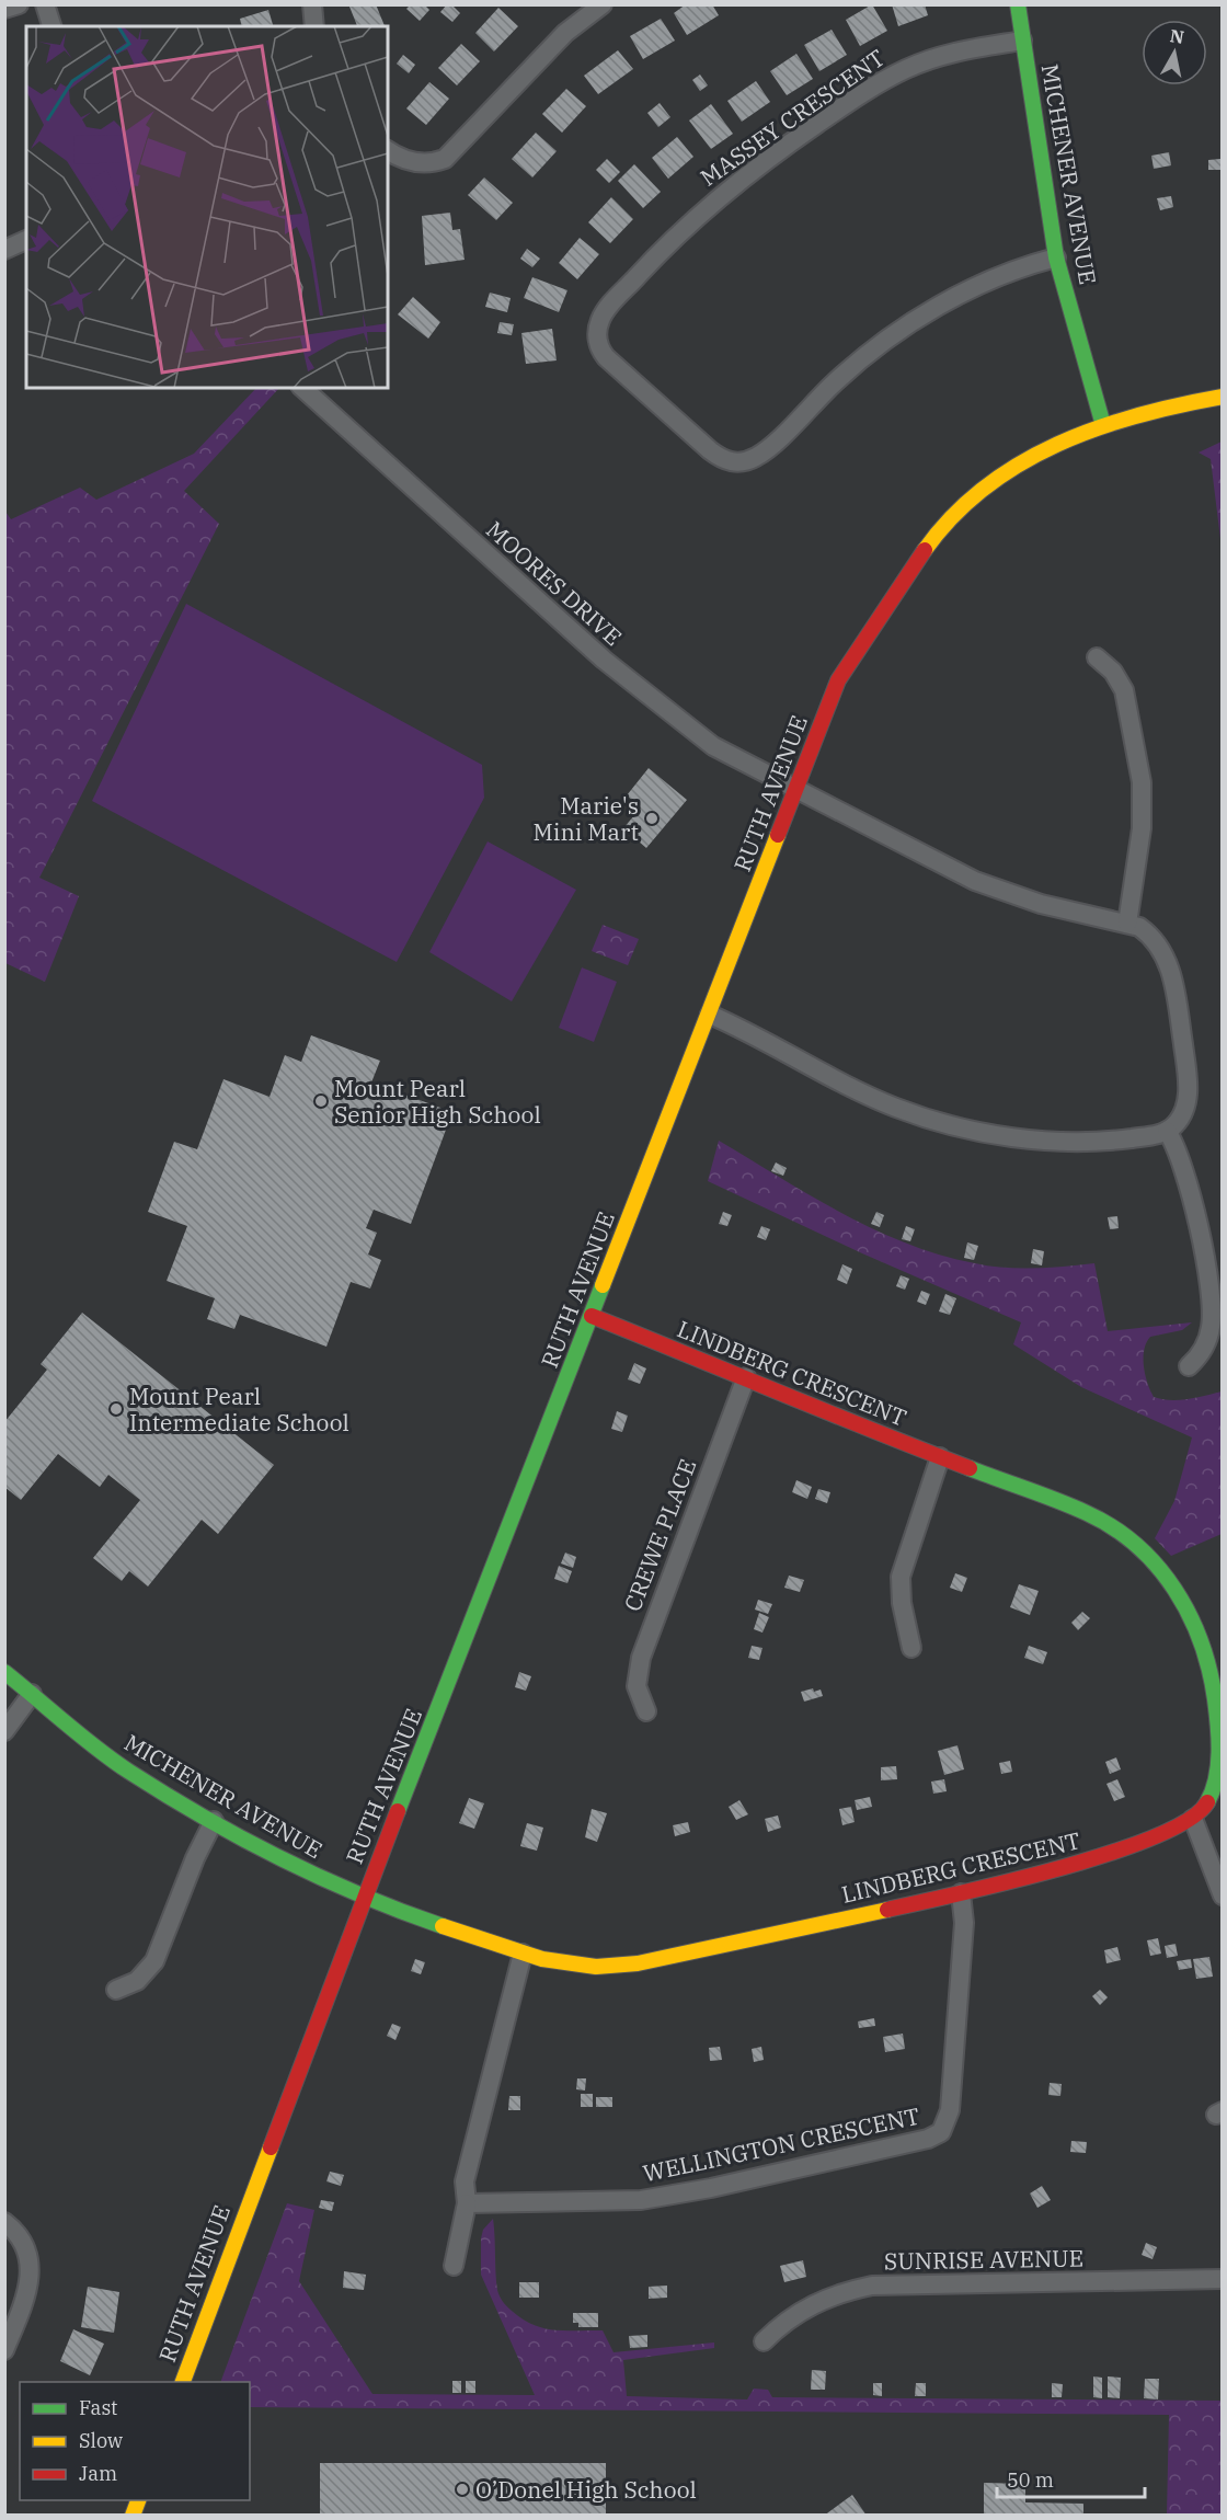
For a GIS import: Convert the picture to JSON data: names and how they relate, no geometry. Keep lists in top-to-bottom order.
{
  "streets": {
    "street": [
      "MASSEY CRESCENT",
      "MICHENER AVENUE",
      "MOORES DRIVE",
      "RUTH AVENUE",
      "LINDBERG CRESCENT",
      "CREWE PLACE",
      "WELLINGTON CRESCENT",
      "SUNRISE AVENUE"
    ]
  },
  "crossings": [
    ["MASSEY CRESCENT", "MICHENER AVENUE"],
    ["MICHENER AVENUE", "RUTH AVENUE"],
    ["MICHENER AVENUE", "LINDBERG CRESCENT"],
    ["MOORES DRIVE", "RUTH AVENUE"],
    ["RUTH AVENUE", "LINDBERG CRESCENT"],
    ["LINDBERG CRESCENT", "CREWE PLACE"],
    ["LINDBERG CRESCENT", "WELLINGTON CRESCENT"]
  ],
  "places": [
    "Marie's Mini Mart",
    "Mount Pearl Senior High School",
    "Mount Pearl Intermediate School",
    "O’Donel High School"
  ],
  "legend": ["Fast", "Slow", "Jam"],
  "scale_bar": "50 m",
  "north": "top"
}
